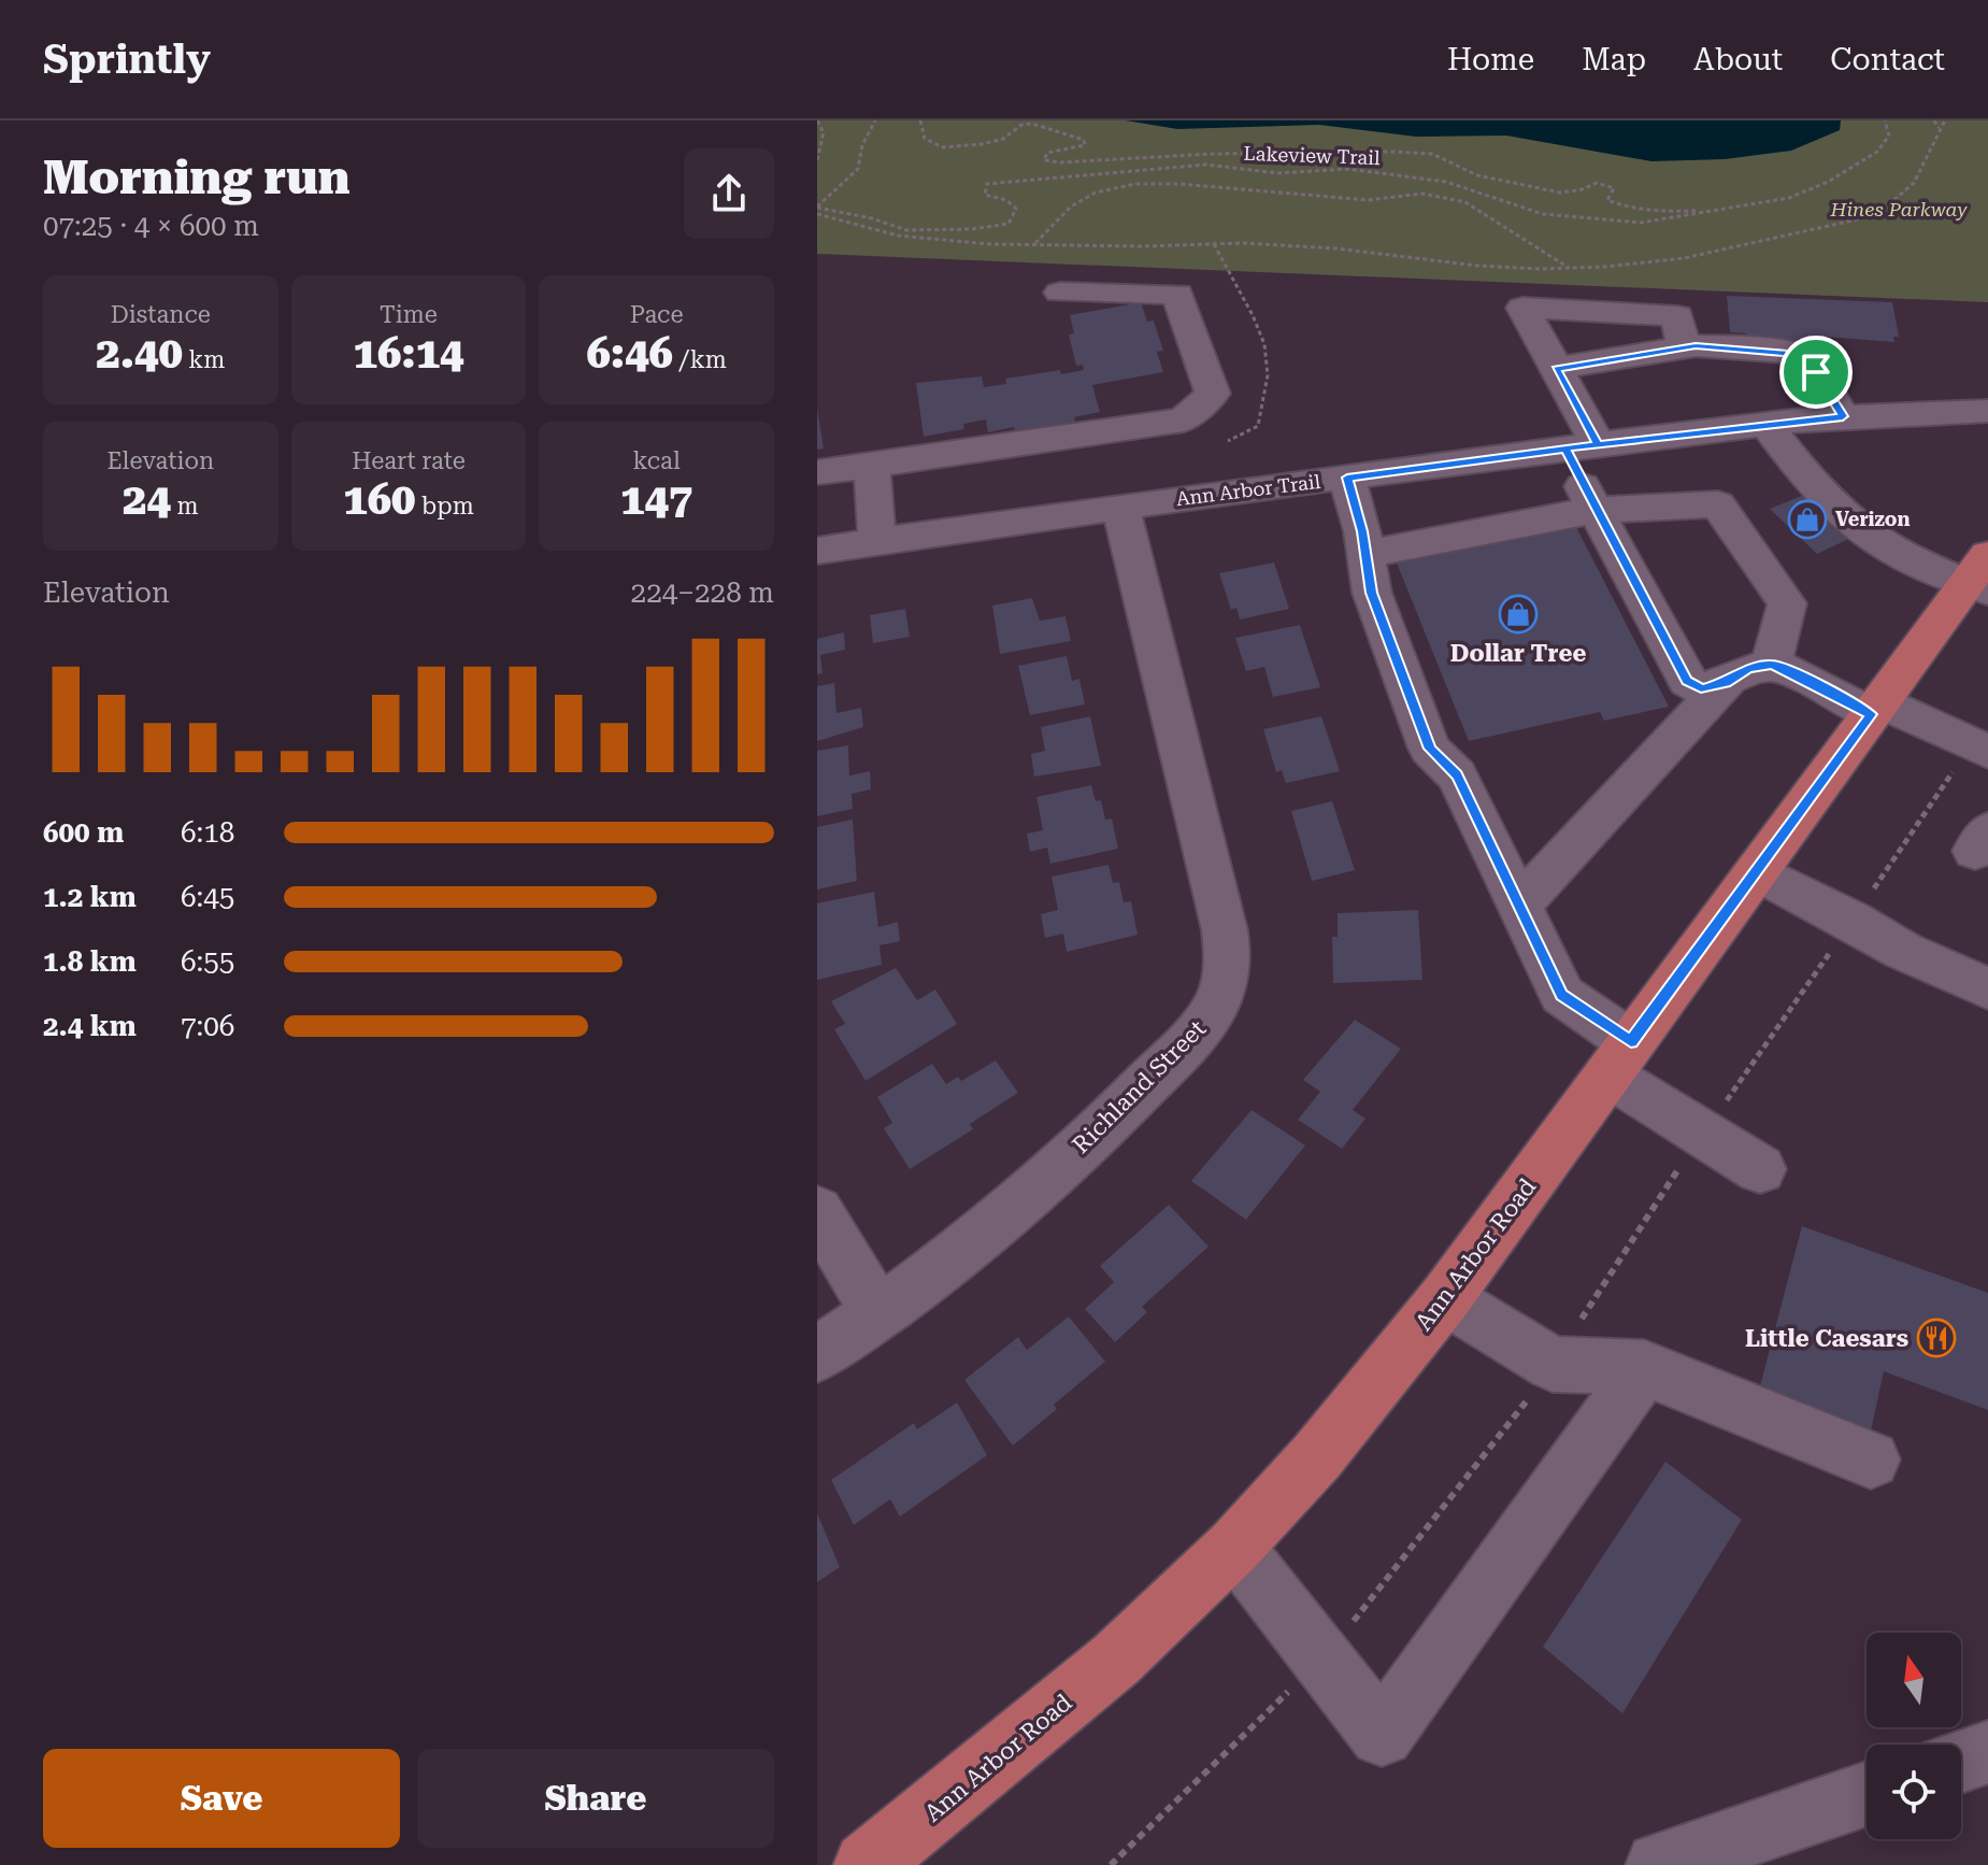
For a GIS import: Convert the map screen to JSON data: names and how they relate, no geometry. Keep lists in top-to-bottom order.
{
  "streets": {
    "main road": ["Ann Arbor Road"],
    "street": ["Ann Arbor Trail", "Richland Street"],
    "path": ["Lakeview Trail"]
  },
  "crossings": [
    ["Ann Arbor Trail", "Richland Street"]
  ],
  "parks": ["Hines Parkway"],
  "places": {
    "shop": ["Verizon", "Dollar Tree"],
    "restaurant": ["Little Caesars"]
  },
  "north": "top",
  "page": {
    "header": "Sprintly",
    "nav": [
      "Home",
      "Map",
      "About",
      "Contact"
    ],
    "heading": ["Morning run", "07:25 · 4 × 600 m"],
    "stats": [
      ["Distance", "2.40 km"],
      ["Time", "16:14"],
      ["Pace", "6:46 /km"],
      ["Elevation", "24 m"],
      ["Heart rate", "160 bpm"],
      ["kcal", "147"]
    ],
    "chart": ["Elevation", "224–228 m"],
    "list": [
      {
        "name": "600 m",
        "note": "6:18"
      },
      {
        "name": "1.2 km",
        "note": "6:45"
      },
      {
        "name": "1.8 km",
        "note": "6:55"
      },
      {
        "name": "2.4 km",
        "note": "7:06"
      }
    ],
    "buttons": ["Save", "Share"]
  }
}
